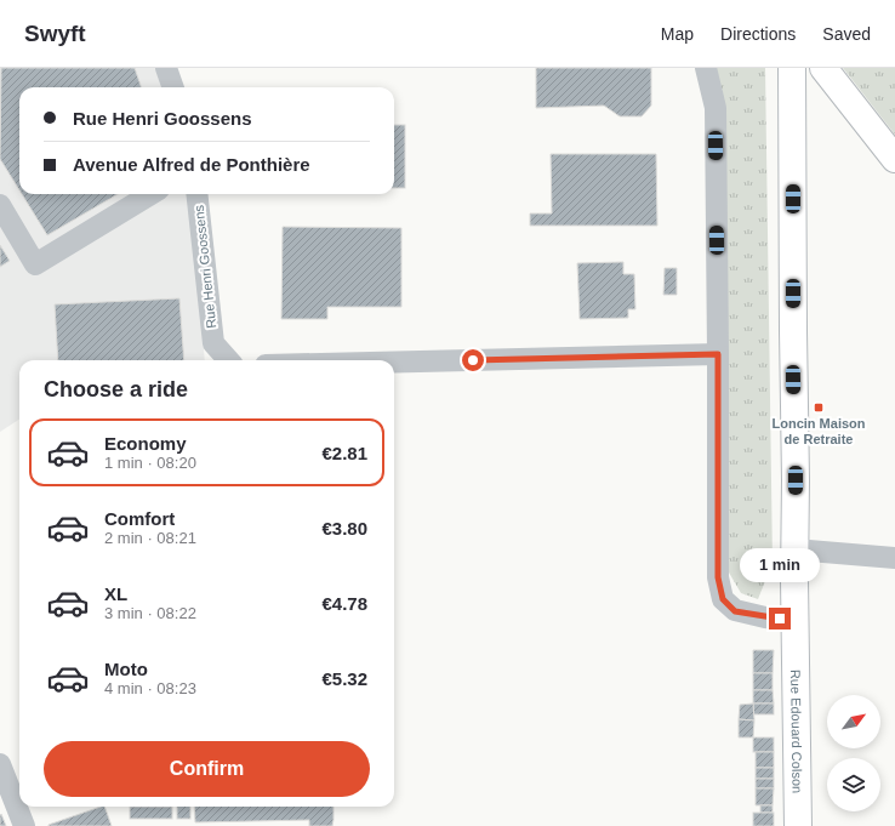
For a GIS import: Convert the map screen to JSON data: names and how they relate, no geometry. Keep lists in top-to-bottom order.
{
  "streets": {
    "main road": ["Rue Edouard Colson"],
    "street": ["Rue Henri Goossens"]
  },
  "places": {
    "transit": ["Loncin Maison de Retraite"]
  },
  "north": "top right",
  "page": {
    "header": "Swyft",
    "nav": ["Map", "Directions", "Saved"],
    "banner": ["Rue Henri Goossens", "Avenue Alfred de Ponthière"],
    "heading": "Choose a ride",
    "list": [
      {
        "name": "Economy",
        "note": "1 min · 08:20",
        "value": "€2.81"
      },
      {
        "name": "Comfort",
        "note": "2 min · 08:21",
        "value": "€3.80"
      },
      {
        "name": "XL",
        "note": "3 min · 08:22",
        "value": "€4.78"
      },
      {
        "name": "Moto",
        "note": "4 min · 08:23",
        "value": "€5.32"
      }
    ],
    "bubble": "1 min",
    "buttons": "Confirm"
  }
}
